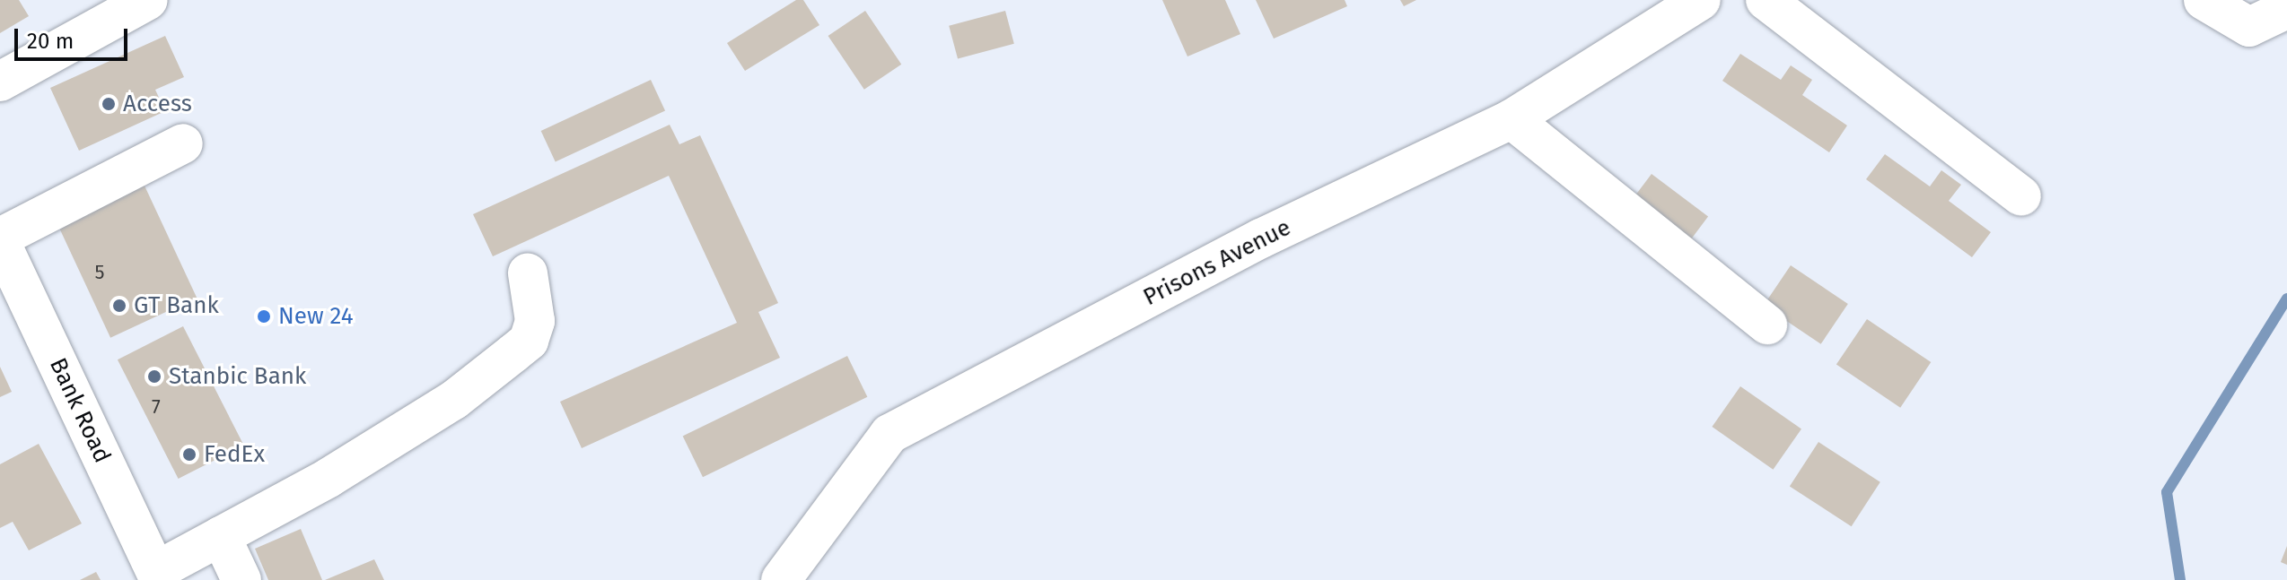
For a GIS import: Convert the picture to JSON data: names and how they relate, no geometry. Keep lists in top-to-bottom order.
{
  "streets": {
    "street": ["Prisons Avenue", "Bank Road"]
  },
  "places": [
    "Access",
    "GT Bank",
    "New 24",
    "Stanbic Bank",
    "FedEx"
  ],
  "house_numbers": ["5", "7"],
  "scale_bar": "20 m"
}
